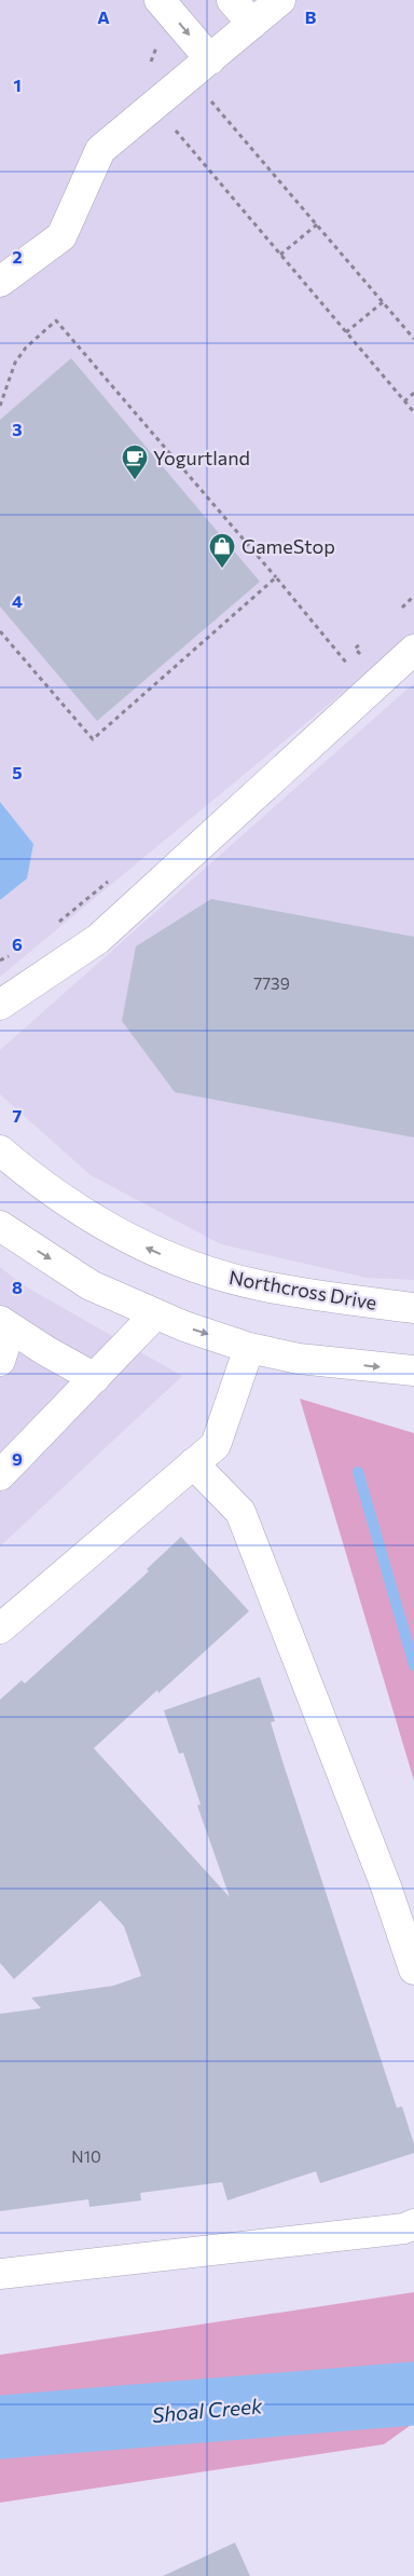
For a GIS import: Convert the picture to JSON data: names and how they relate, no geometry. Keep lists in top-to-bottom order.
{
  "streets": {
    "street": ["Northcross Drive"]
  },
  "water": ["Shoal Creek"],
  "places": {
    "cafe": ["Yogurtland"],
    "shop": ["GameStop"]
  },
  "house_numbers": ["7739", "N10"],
  "grid": {
    "columns": ["A", "B"],
    "rows": [
      "1",
      "2",
      "3",
      "4",
      "5",
      "6",
      "7",
      "8",
      "9"
    ]
  }
}
